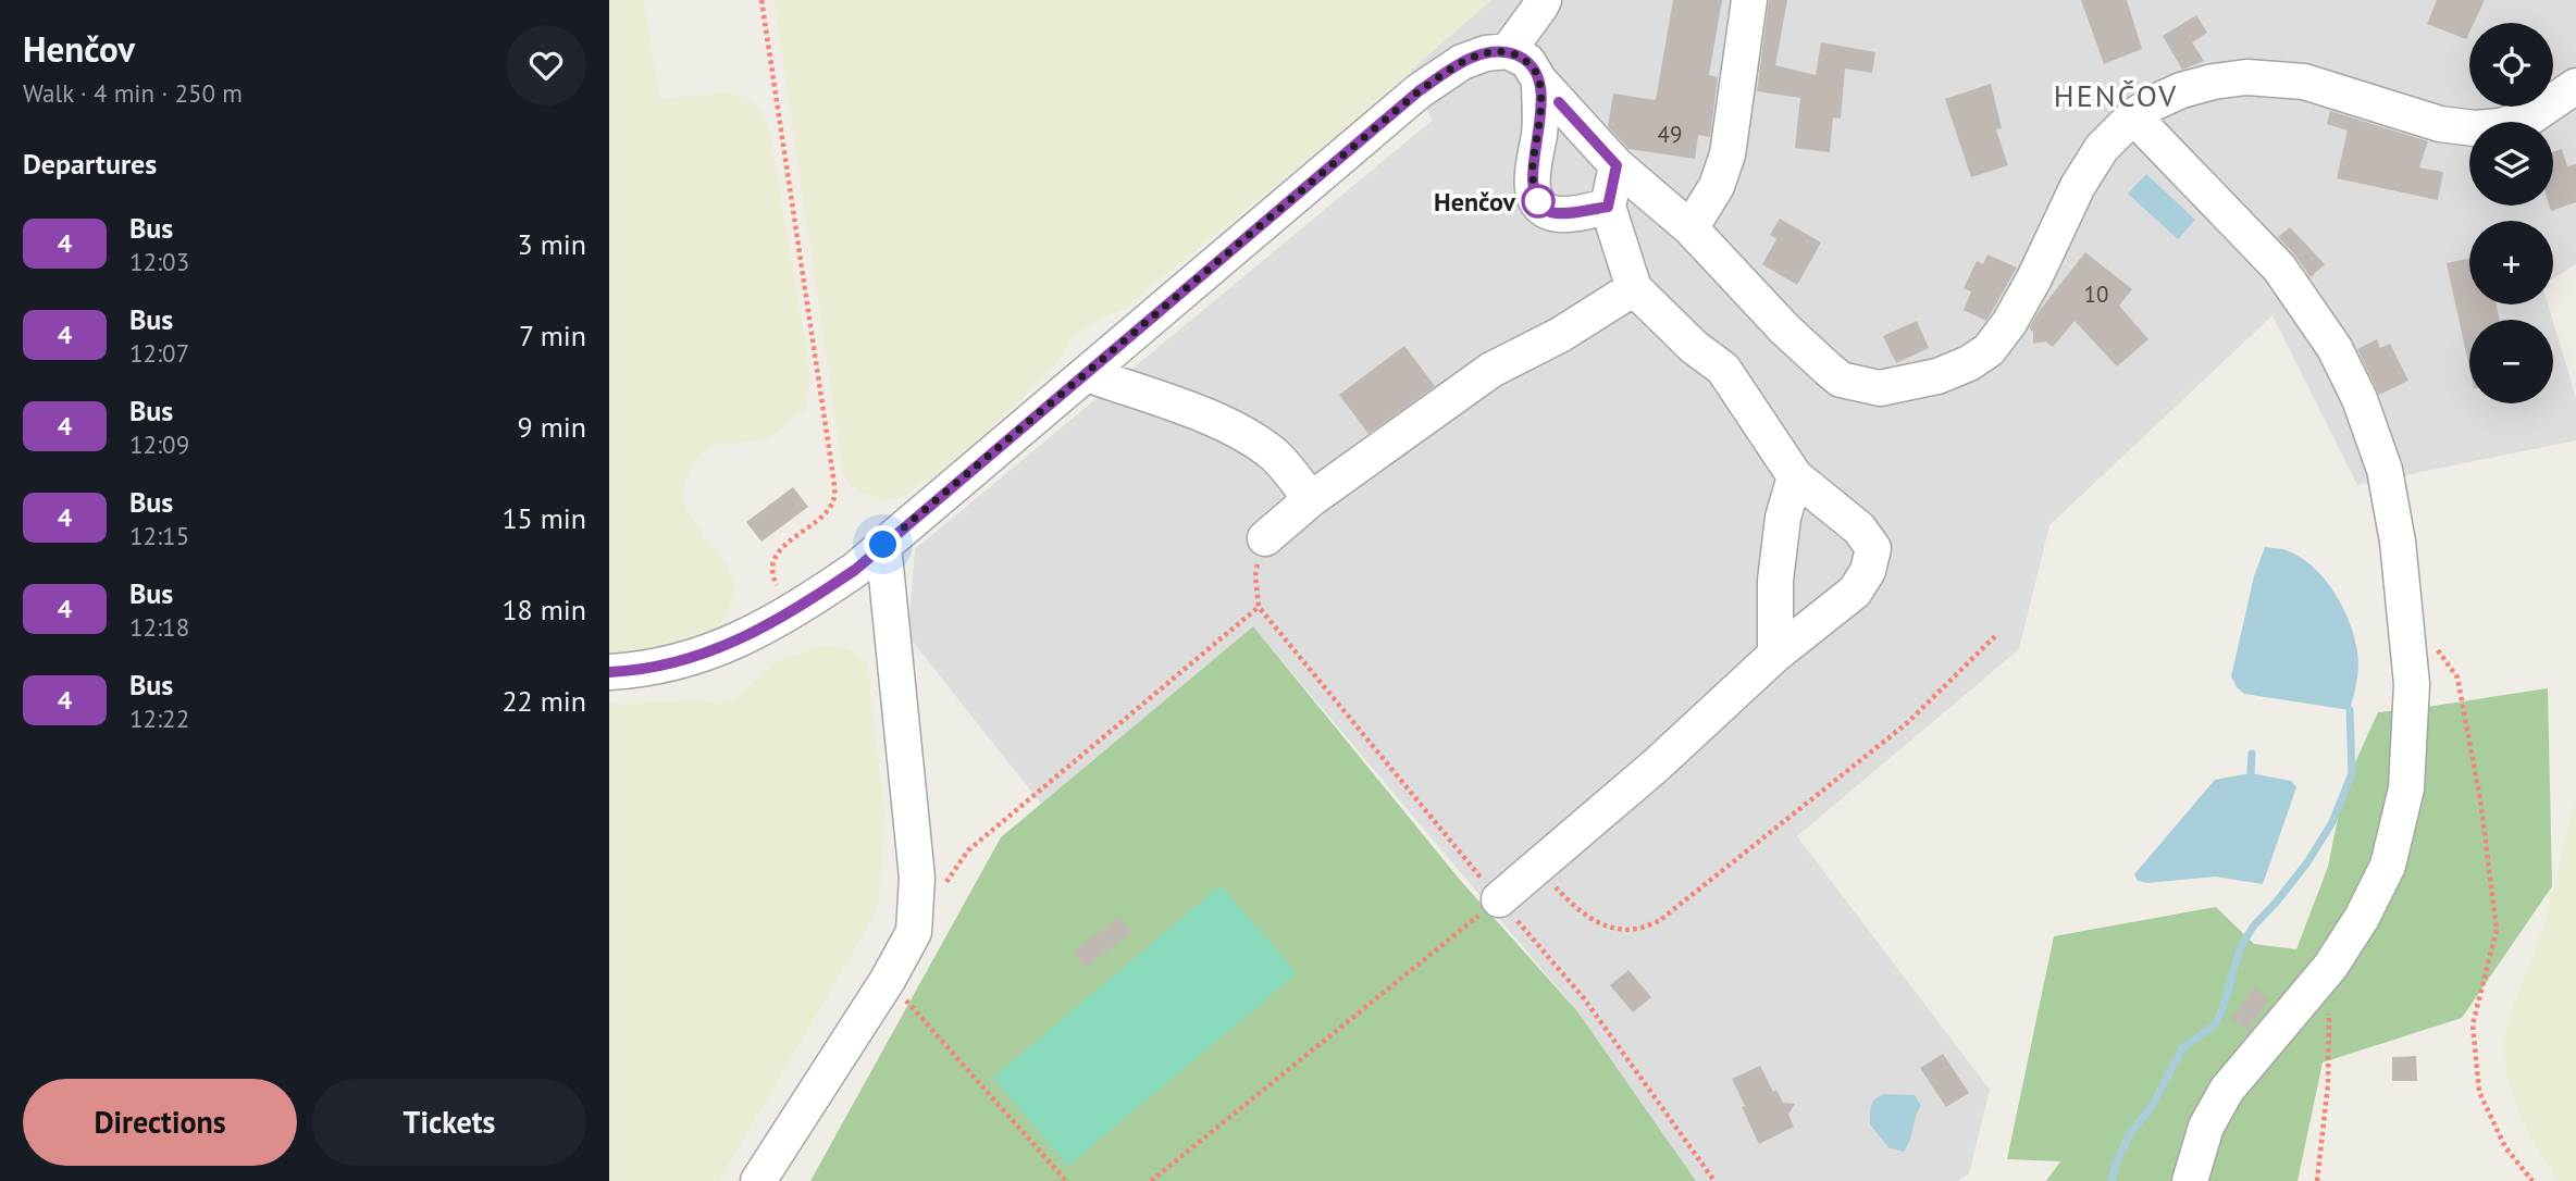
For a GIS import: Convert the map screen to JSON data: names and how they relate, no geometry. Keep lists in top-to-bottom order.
{
  "districts": ["HENČOV"],
  "places": ["Henčov"],
  "lines": ["bus line 4"],
  "house_numbers": ["49", "10"],
  "page": {
    "heading": [
      ["Henčov", "Walk · 4 min · 250 m"],
      "Departures"
    ],
    "map_buttons": ["+", "−"],
    "list": [
      {
        "mark": "4",
        "name": "Bus",
        "note": "12:03",
        "value": "3 min"
      },
      {
        "mark": "4",
        "name": "Bus",
        "note": "12:07",
        "value": "7 min"
      },
      {
        "mark": "4",
        "name": "Bus",
        "note": "12:09",
        "value": "9 min"
      },
      {
        "mark": "4",
        "name": "Bus",
        "note": "12:15",
        "value": "15 min"
      },
      {
        "mark": "4",
        "name": "Bus",
        "note": "12:18",
        "value": "18 min"
      },
      {
        "mark": "4",
        "name": "Bus",
        "note": "12:22",
        "value": "22 min"
      }
    ],
    "buttons": ["Directions", "Tickets"]
  }
}
